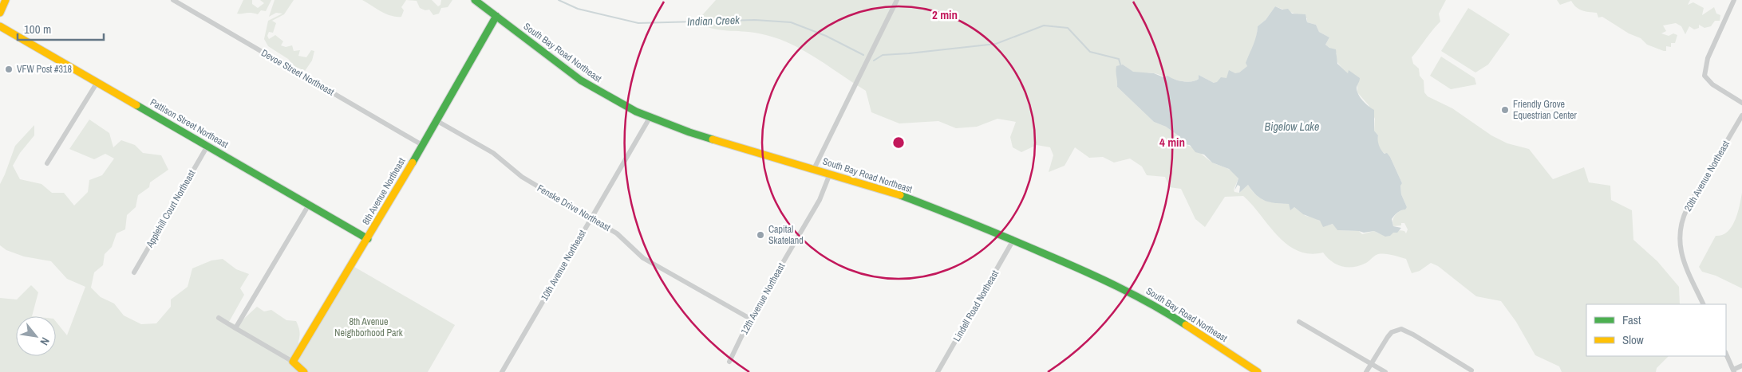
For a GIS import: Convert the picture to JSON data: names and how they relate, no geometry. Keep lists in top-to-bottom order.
{
  "streets": {
    "street": [
      "South Bay Road Northeast",
      "Devoe Street Northeast",
      "Pattison Street Northeast",
      "20th Avenue Northeast",
      "8th Avenue Northeast",
      "Fenske Drive Northeast",
      "Applehill Court Northeast",
      "10th Avenue Northeast",
      "12th Avenue Northeast",
      "Lindell Road Northeast"
    ]
  },
  "crossings": [
    ["South Bay Road Northeast", "8th Avenue Northeast"],
    ["South Bay Road Northeast", "10th Avenue Northeast"],
    ["South Bay Road Northeast", "12th Avenue Northeast"],
    ["South Bay Road Northeast", "Lindell Road Northeast"],
    ["Devoe Street Northeast", "8th Avenue Northeast"],
    ["Pattison Street Northeast", "8th Avenue Northeast"],
    ["Pattison Street Northeast", "Applehill Court Northeast"],
    ["8th Avenue Northeast", "Fenske Drive Northeast"],
    ["Fenske Drive Northeast", "10th Avenue Northeast"],
    ["Fenske Drive Northeast", "12th Avenue Northeast"]
  ],
  "water": ["Indian Creek", "Bigelow Lake"],
  "parks": ["8th Avenue Neighborhood Park"],
  "places": ["VFW Post #318", "Friendly Grove Equestrian Center", "Capital Skateland"],
  "legend": ["Fast", "Slow"],
  "scale_bar": "100 m",
  "north": "bottom right",
  "rings": ["2 min", "4 min"]
}
